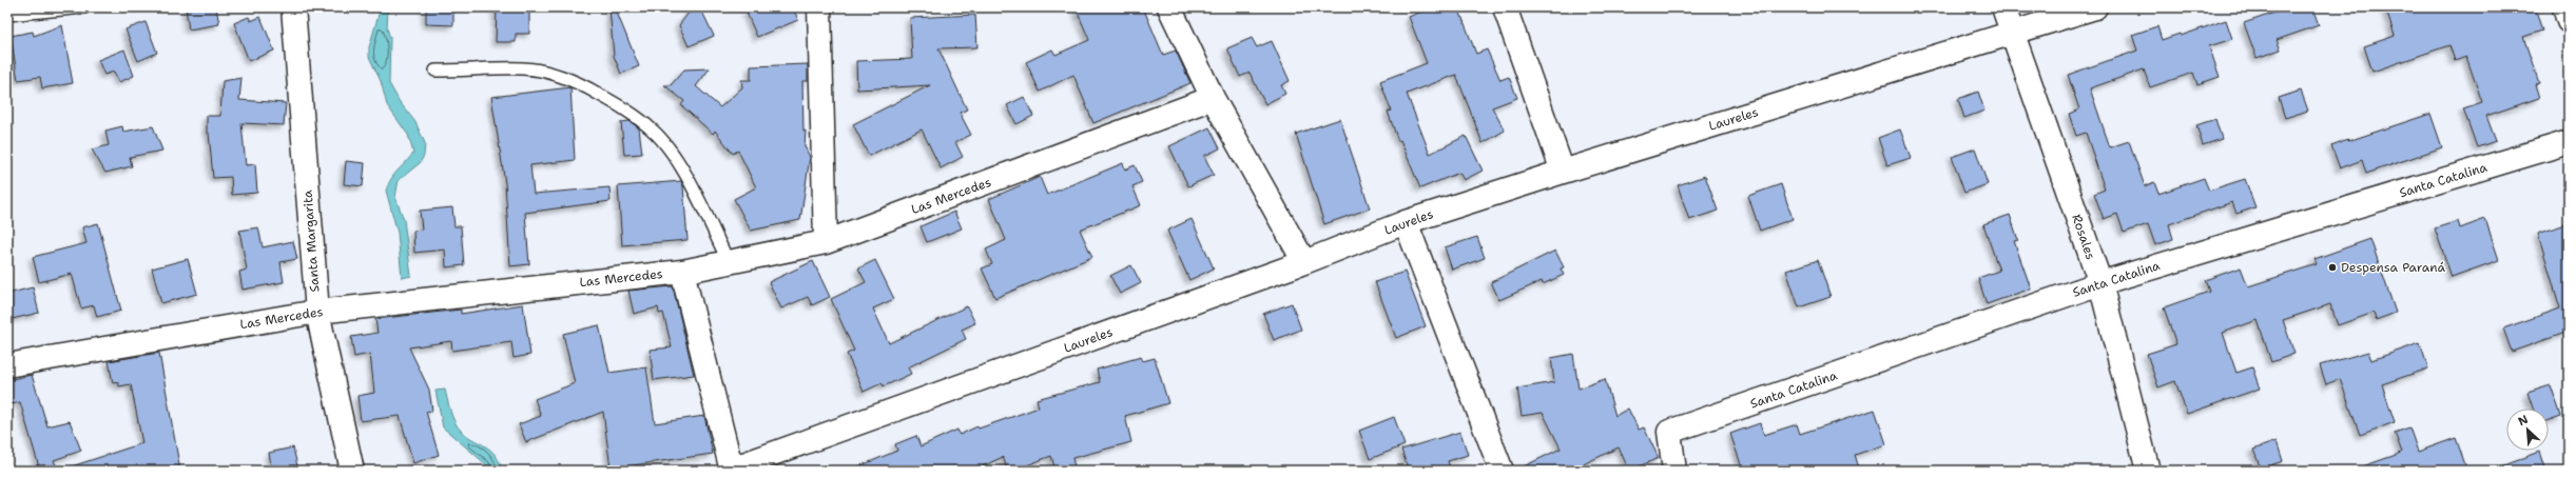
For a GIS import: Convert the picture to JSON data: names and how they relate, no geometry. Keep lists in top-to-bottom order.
{
  "streets": {
    "street": [
      "Laureles",
      "Santa Catalina",
      "Las Mercedes",
      "Rosales",
      "Santa Margarita"
    ]
  },
  "crossings": [
    ["Laureles", "Rosales"],
    ["Santa Catalina", "Rosales"],
    ["Las Mercedes", "Santa Margarita"]
  ],
  "places": ["Despensa Paraná"],
  "north": "top left"
}
